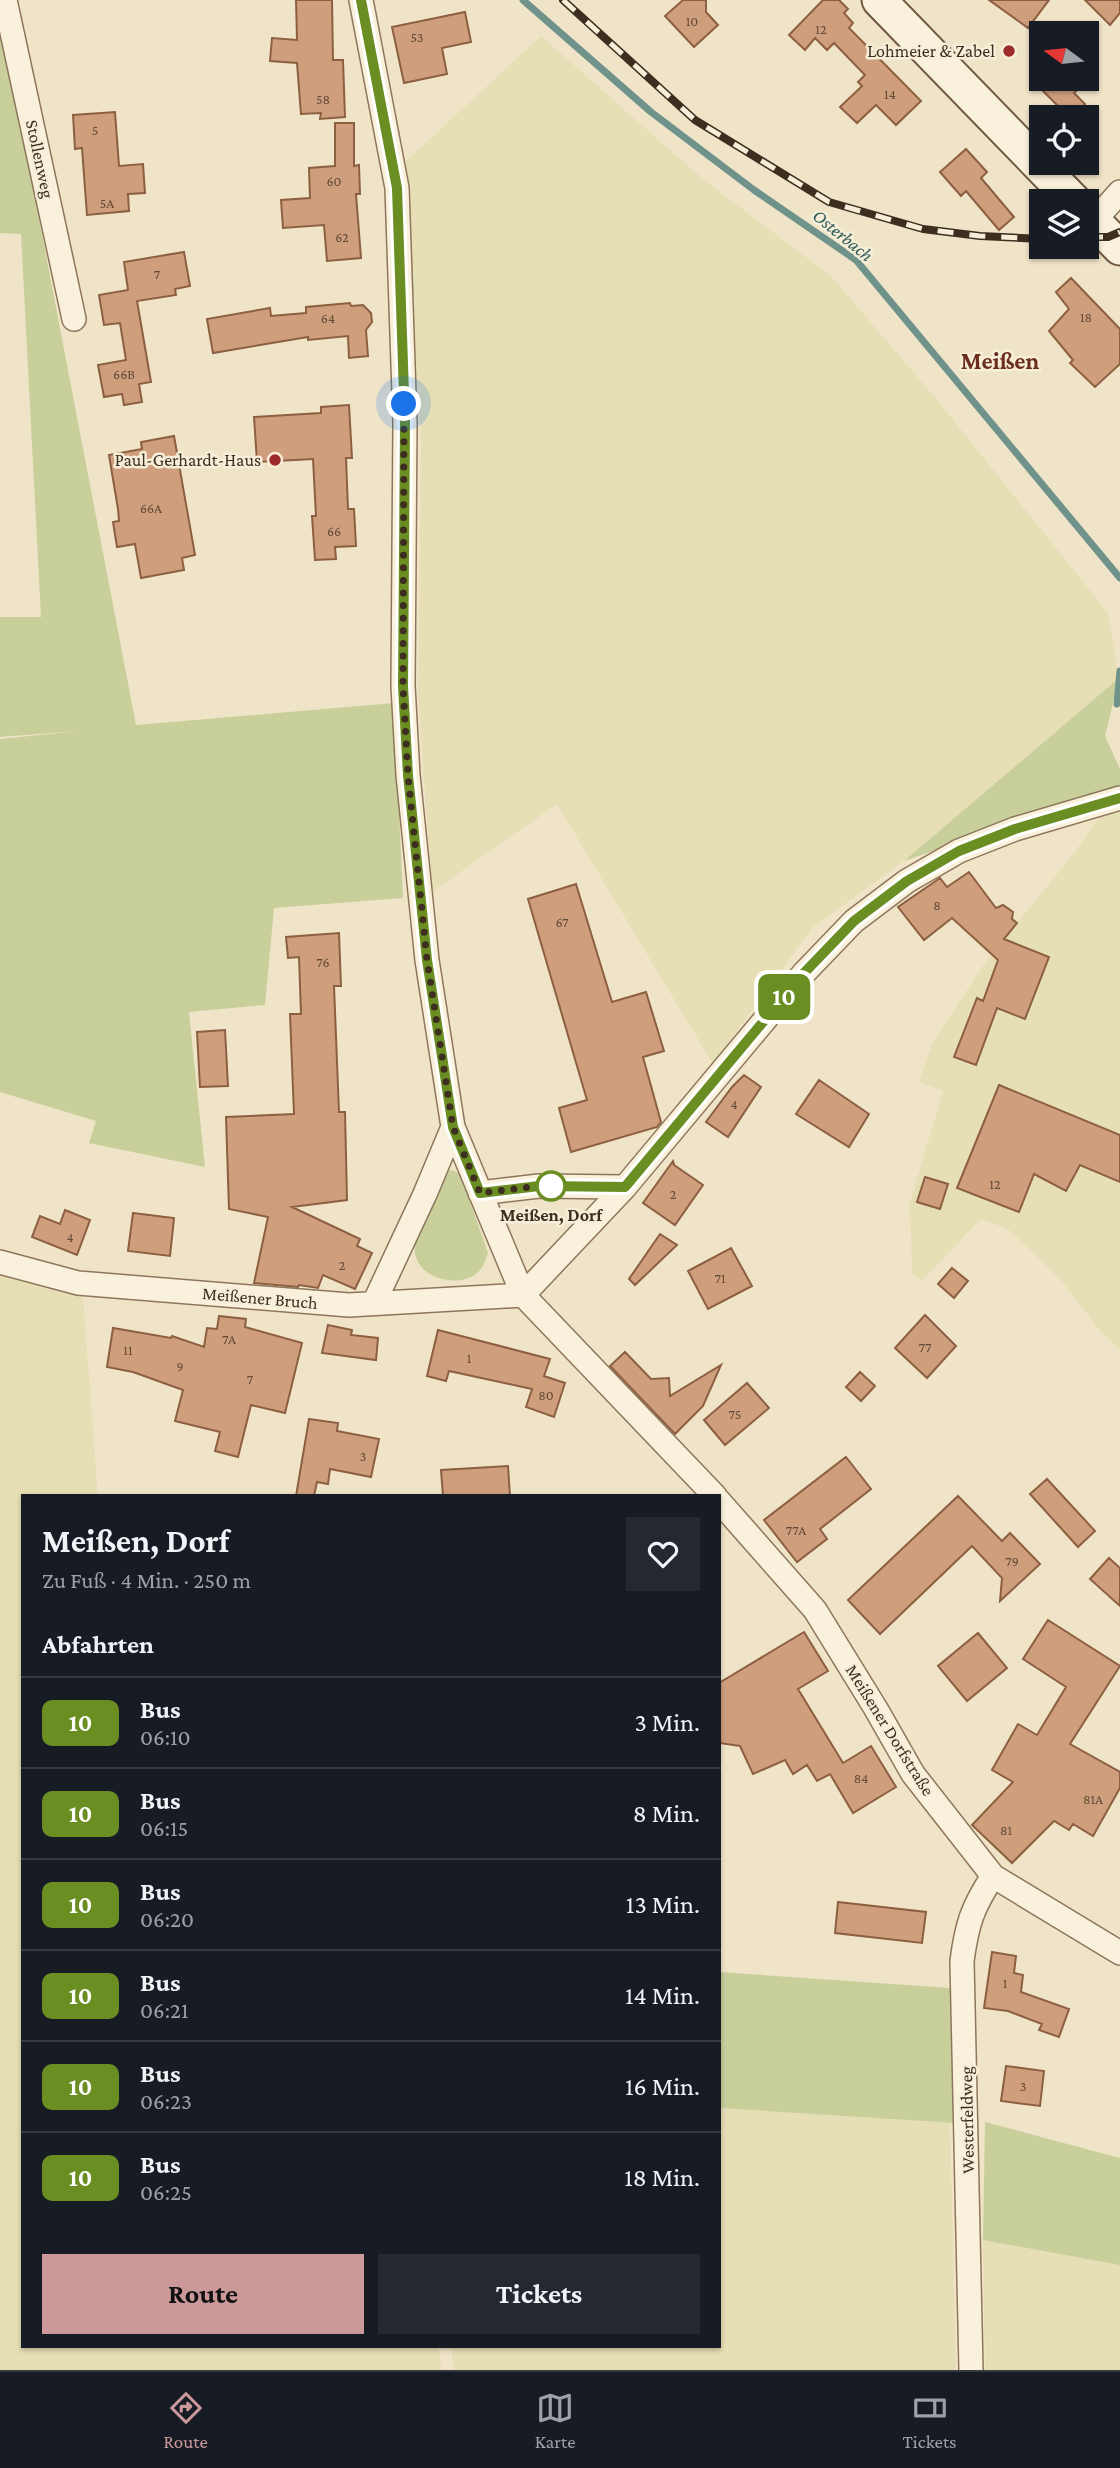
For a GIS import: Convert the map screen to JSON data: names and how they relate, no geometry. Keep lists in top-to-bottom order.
{
  "streets": {
    "street": [
      "Stollenweg",
      "Meißener Bruch",
      "Meißener Dorfstraße",
      "Westerfeldweg"
    ]
  },
  "crossings": [
    ["Meißener Dorfstraße", "Westerfeldweg"]
  ],
  "districts": ["Meißen"],
  "water": ["Osterbach"],
  "places": ["Lohmeier & Zabel", "Paul-Gerhardt-Haus", "Meißen, Dorf"],
  "lines": ["bus line 10"],
  "house_numbers": [
    "10",
    "12",
    "53",
    "14",
    "58",
    "5",
    "60",
    "5A",
    "62",
    "7",
    "18",
    "64",
    "66B",
    "66A",
    "66",
    "8",
    "67",
    "76",
    "4",
    "12",
    "2",
    "4",
    "2",
    "71",
    "7A",
    "77",
    "11",
    "1",
    "9",
    "7",
    "80",
    "75",
    "3",
    "77A",
    "79",
    "84",
    "81A",
    "81",
    "1",
    "3"
  ],
  "north": "left",
  "page": {
    "on_map": "10",
    "heading": [
      ["Meißen, Dorf", "Zu Fuß · 4 Min. · 250 m"],
      "Abfahrten"
    ],
    "list": [
      {
        "mark": "10",
        "name": "Bus",
        "note": "06:10",
        "value": "3 Min."
      },
      {
        "mark": "10",
        "name": "Bus",
        "note": "06:15",
        "value": "8 Min."
      },
      {
        "mark": "10",
        "name": "Bus",
        "note": "06:20",
        "value": "13 Min."
      },
      {
        "mark": "10",
        "name": "Bus",
        "note": "06:21",
        "value": "14 Min."
      },
      {
        "mark": "10",
        "name": "Bus",
        "note": "06:23",
        "value": "16 Min."
      },
      {
        "mark": "10",
        "name": "Bus",
        "note": "06:25",
        "value": "18 Min."
      }
    ],
    "buttons": ["Route", "Tickets"],
    "tabs": ["Route", "Karte", "Tickets"]
  }
}
